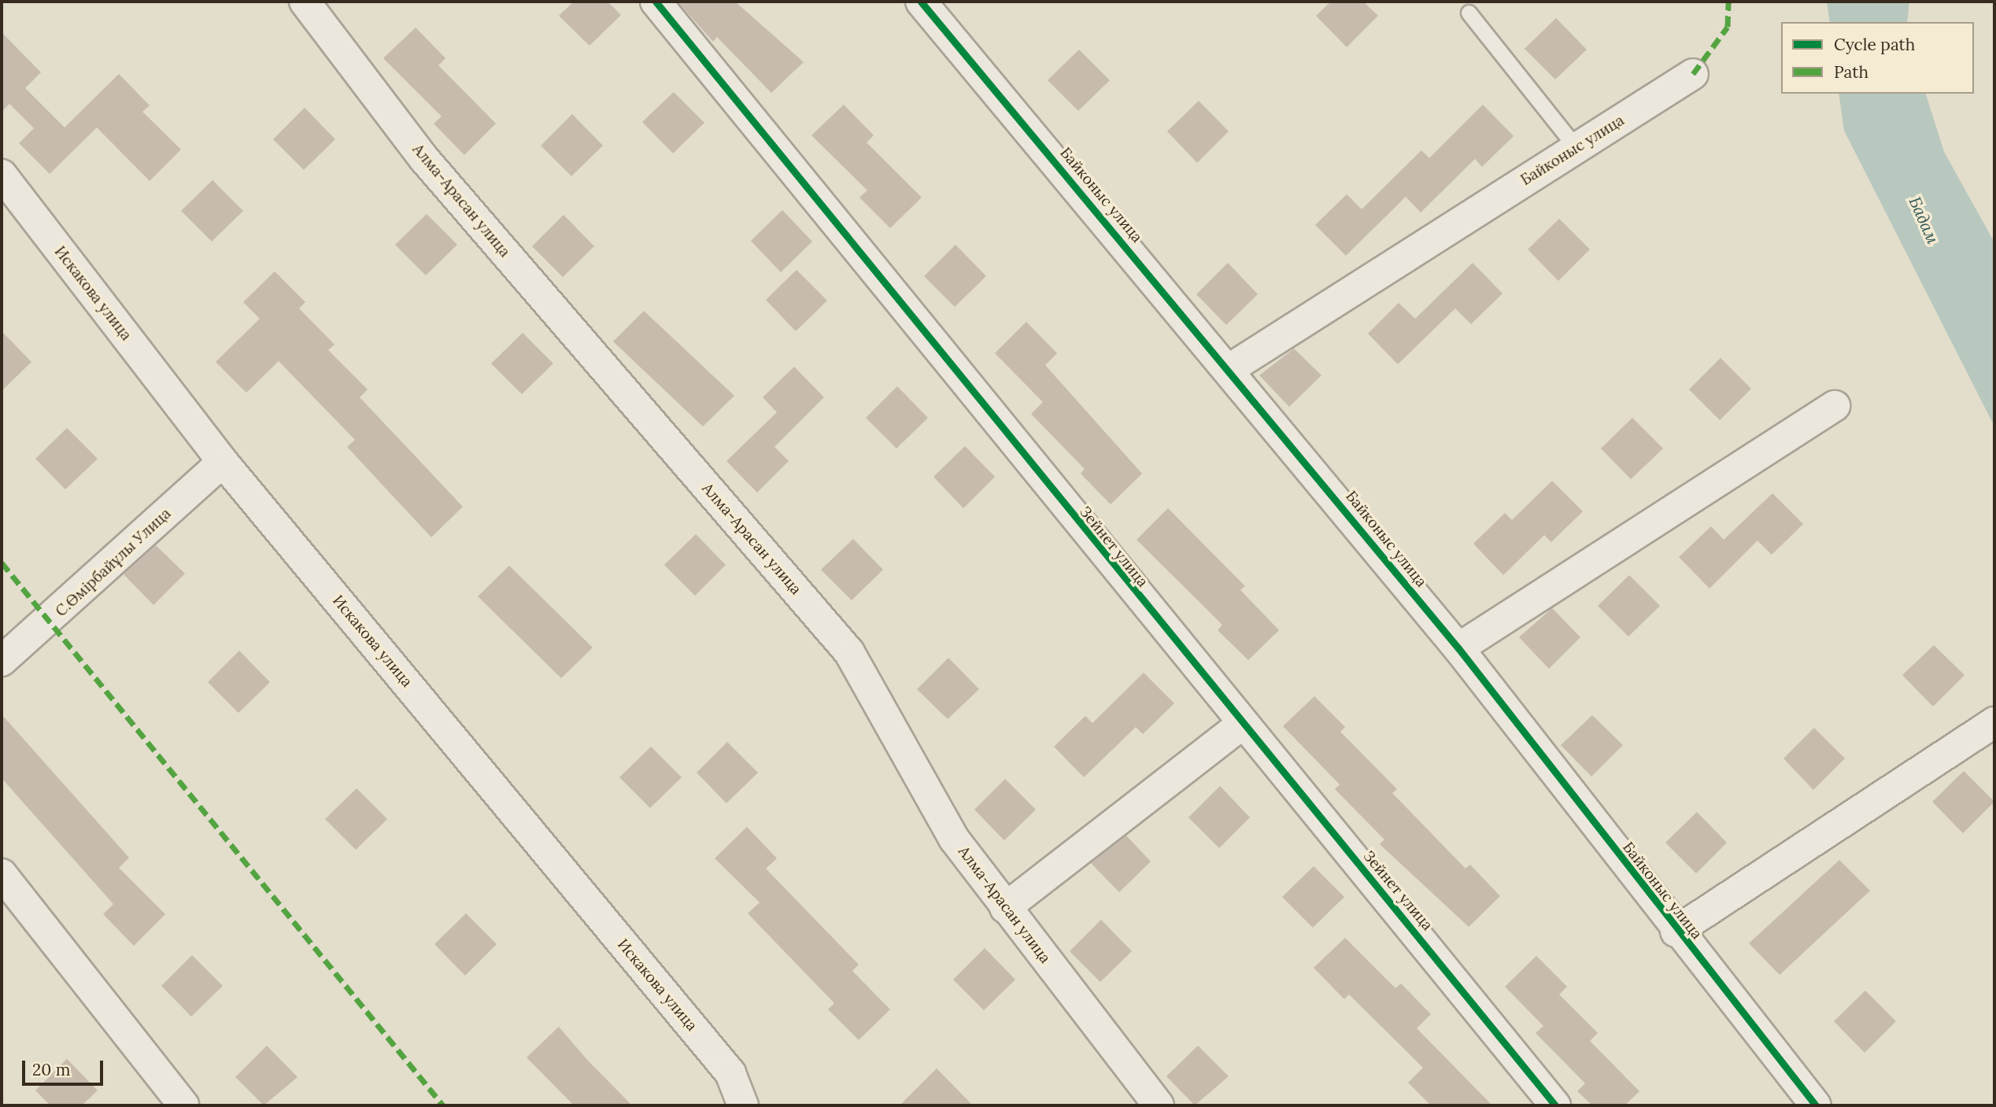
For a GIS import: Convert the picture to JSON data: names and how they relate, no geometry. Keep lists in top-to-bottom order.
{
  "streets": {
    "street": [
      "Байконыс улица",
      "Алма-Арасан улица",
      "Искакова улица",
      "Зейнет улица",
      "С.Өмірбайұлы Улица"
    ]
  },
  "crossings": [
    ["Искакова улица", "С.Өмірбайұлы Улица"]
  ],
  "water": ["Бадам"],
  "legend": ["Cycle path", "Path"],
  "scale_bar": "20 m"
}
